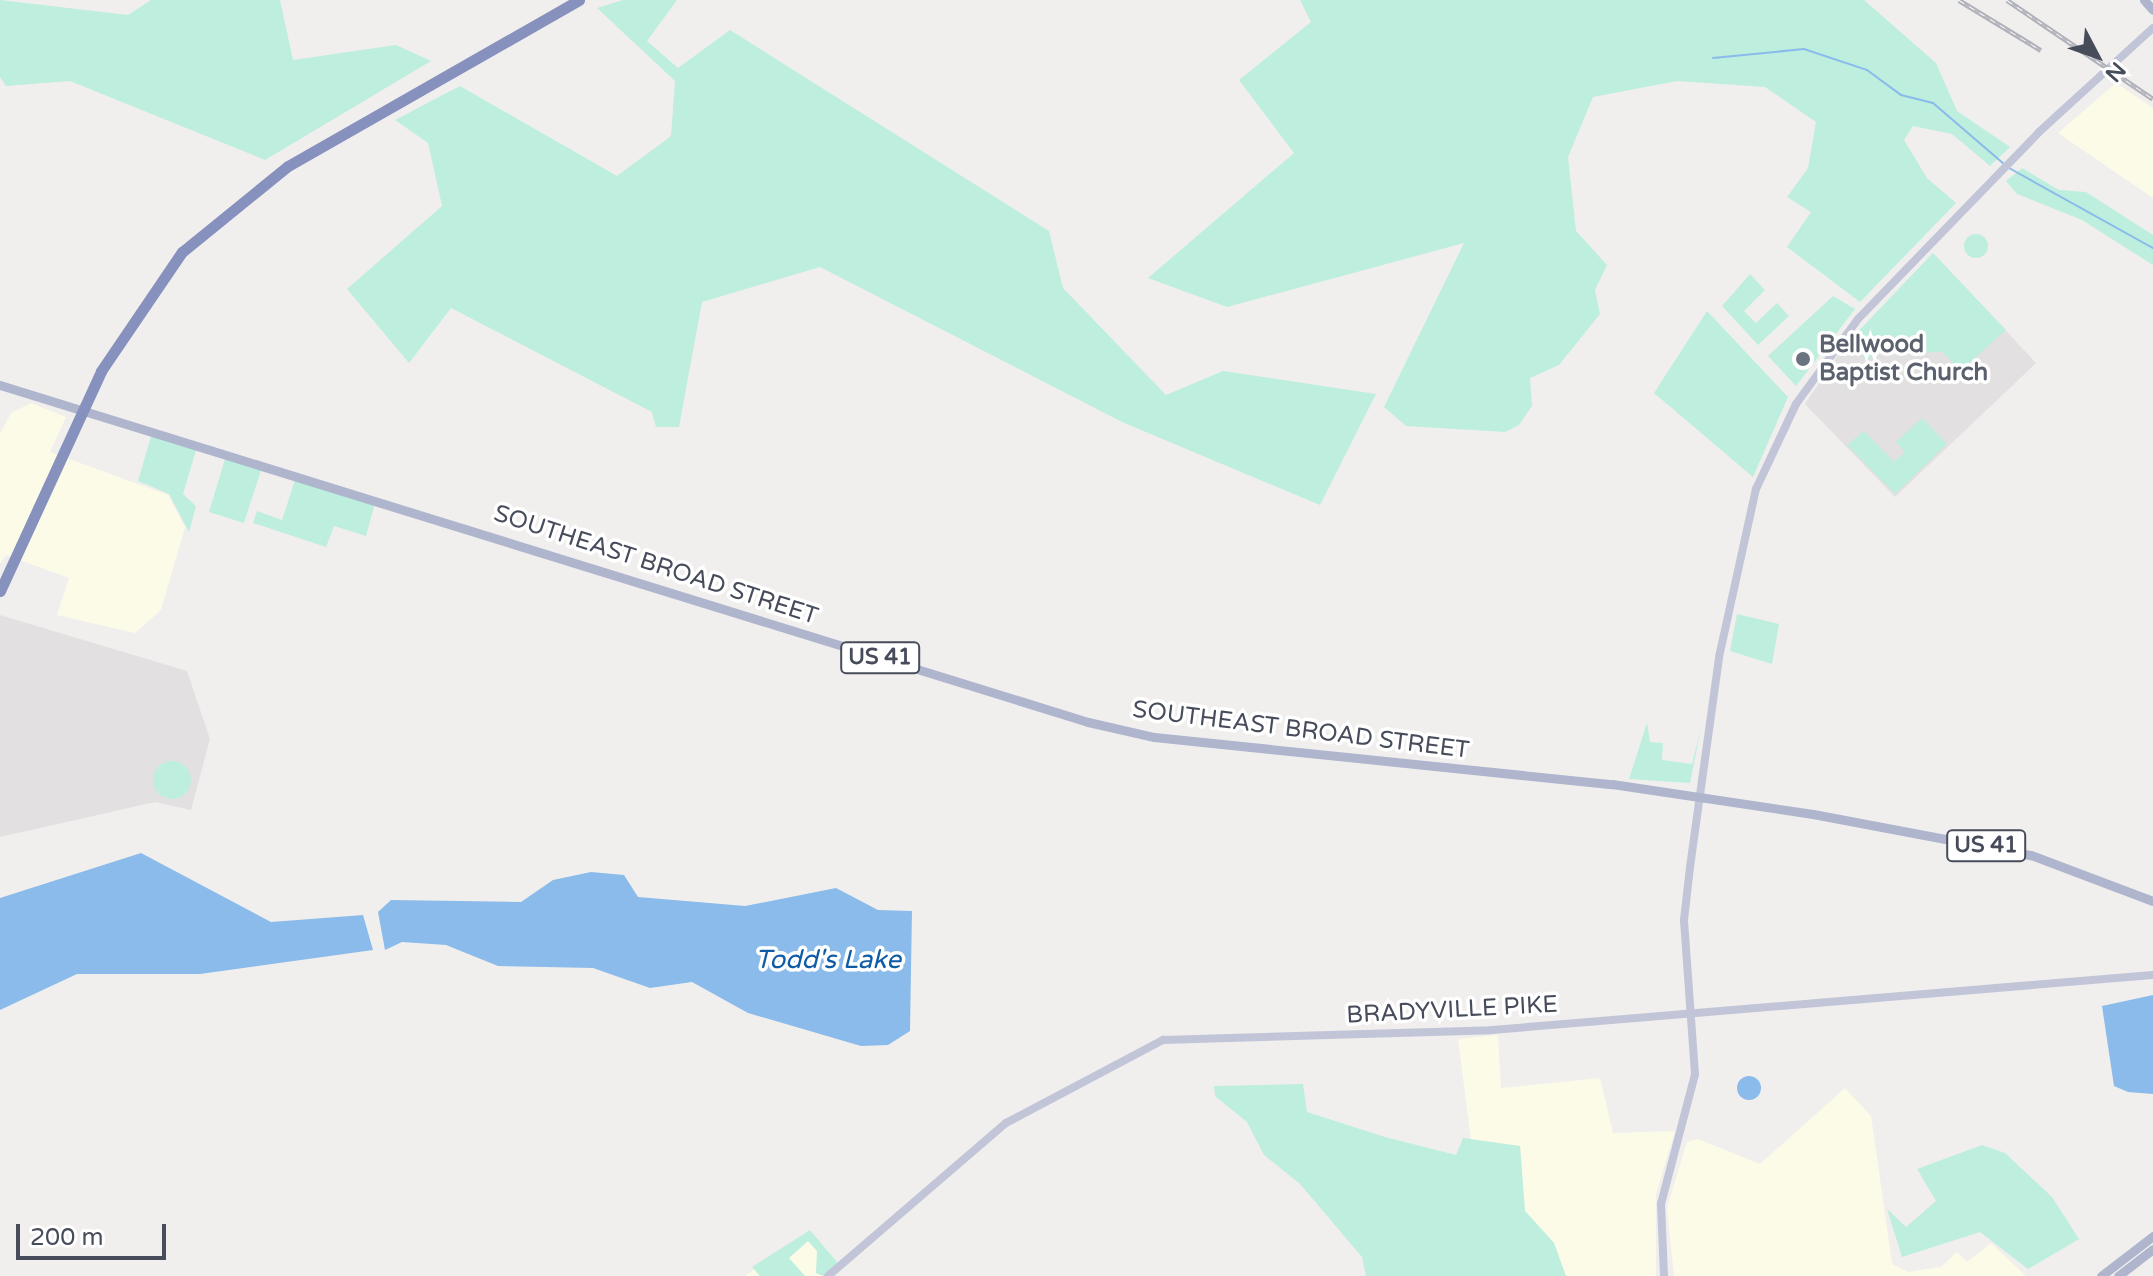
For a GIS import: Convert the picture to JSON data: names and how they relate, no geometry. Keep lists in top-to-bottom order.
{
  "streets": {
    "main road": ["SOUTHEAST BROAD STREET", "US 41", "BRADYVILLE PIKE"]
  },
  "water": ["Todd's Lake"],
  "places": ["Bellwood Baptist Church"],
  "scale_bar": "200 m",
  "north": "bottom right"
}
